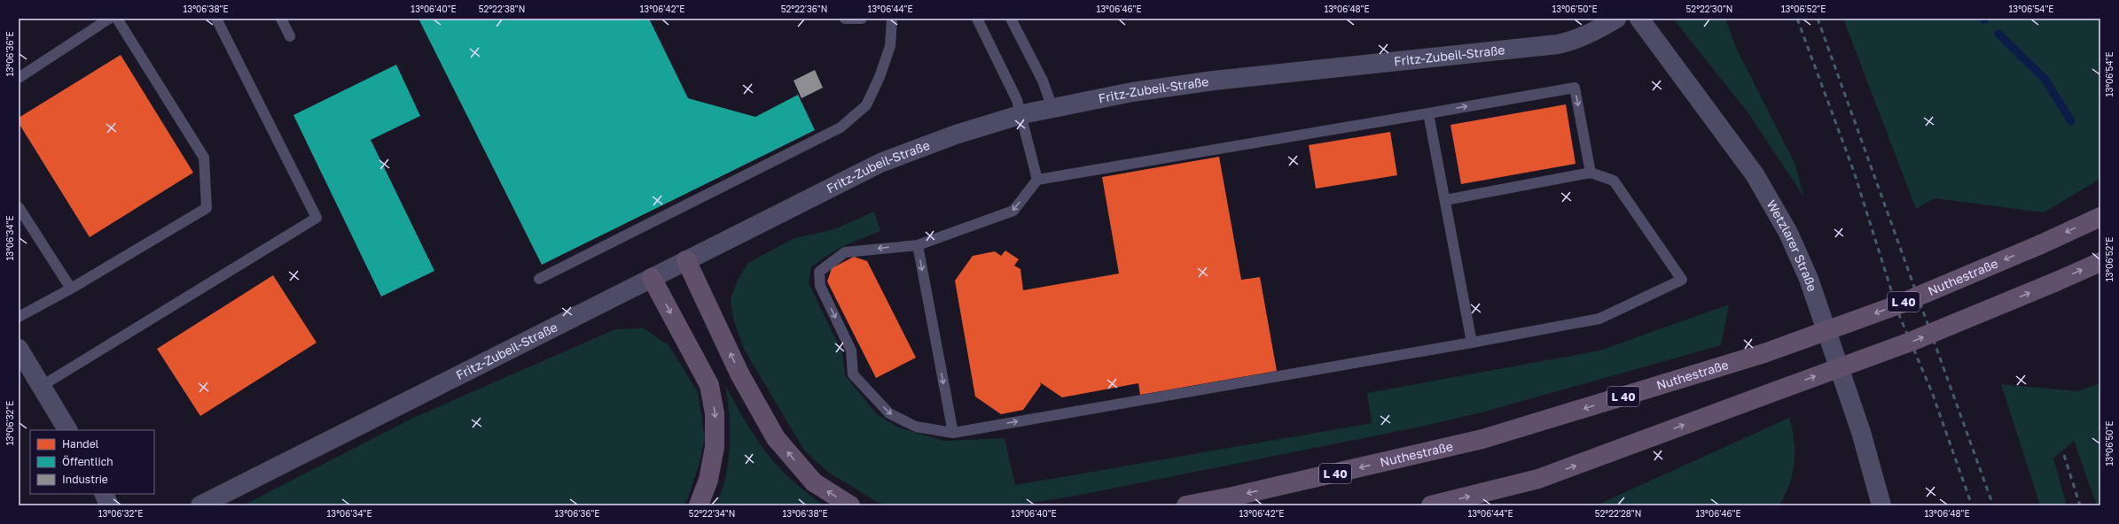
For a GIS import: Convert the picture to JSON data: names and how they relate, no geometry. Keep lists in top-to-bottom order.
{
  "streets": {
    "highway": ["Nuthestraße", "L 40"],
    "street": ["Fritz-Zubeil-Straße", "Wetzlarer Straße"]
  },
  "legend": ["Handel", "Öffentlich", "Industrie"],
  "coordinates": [
    "13°06'38\"E",
    "13°06'40\"E",
    "52°22'38\"N",
    "13°06'42\"E",
    "52°22'36\"N",
    "13°06'44\"E",
    "13°06'46\"E",
    "13°06'48\"E",
    "13°06'50\"E",
    "52°22'30\"N",
    "13°06'52\"E",
    "13°06'54\"E",
    "13°06'36\"E",
    "13°06'34\"E",
    "13°06'32\"E",
    "52°22'34\"N",
    "52°22'28\"N"
  ]
}
